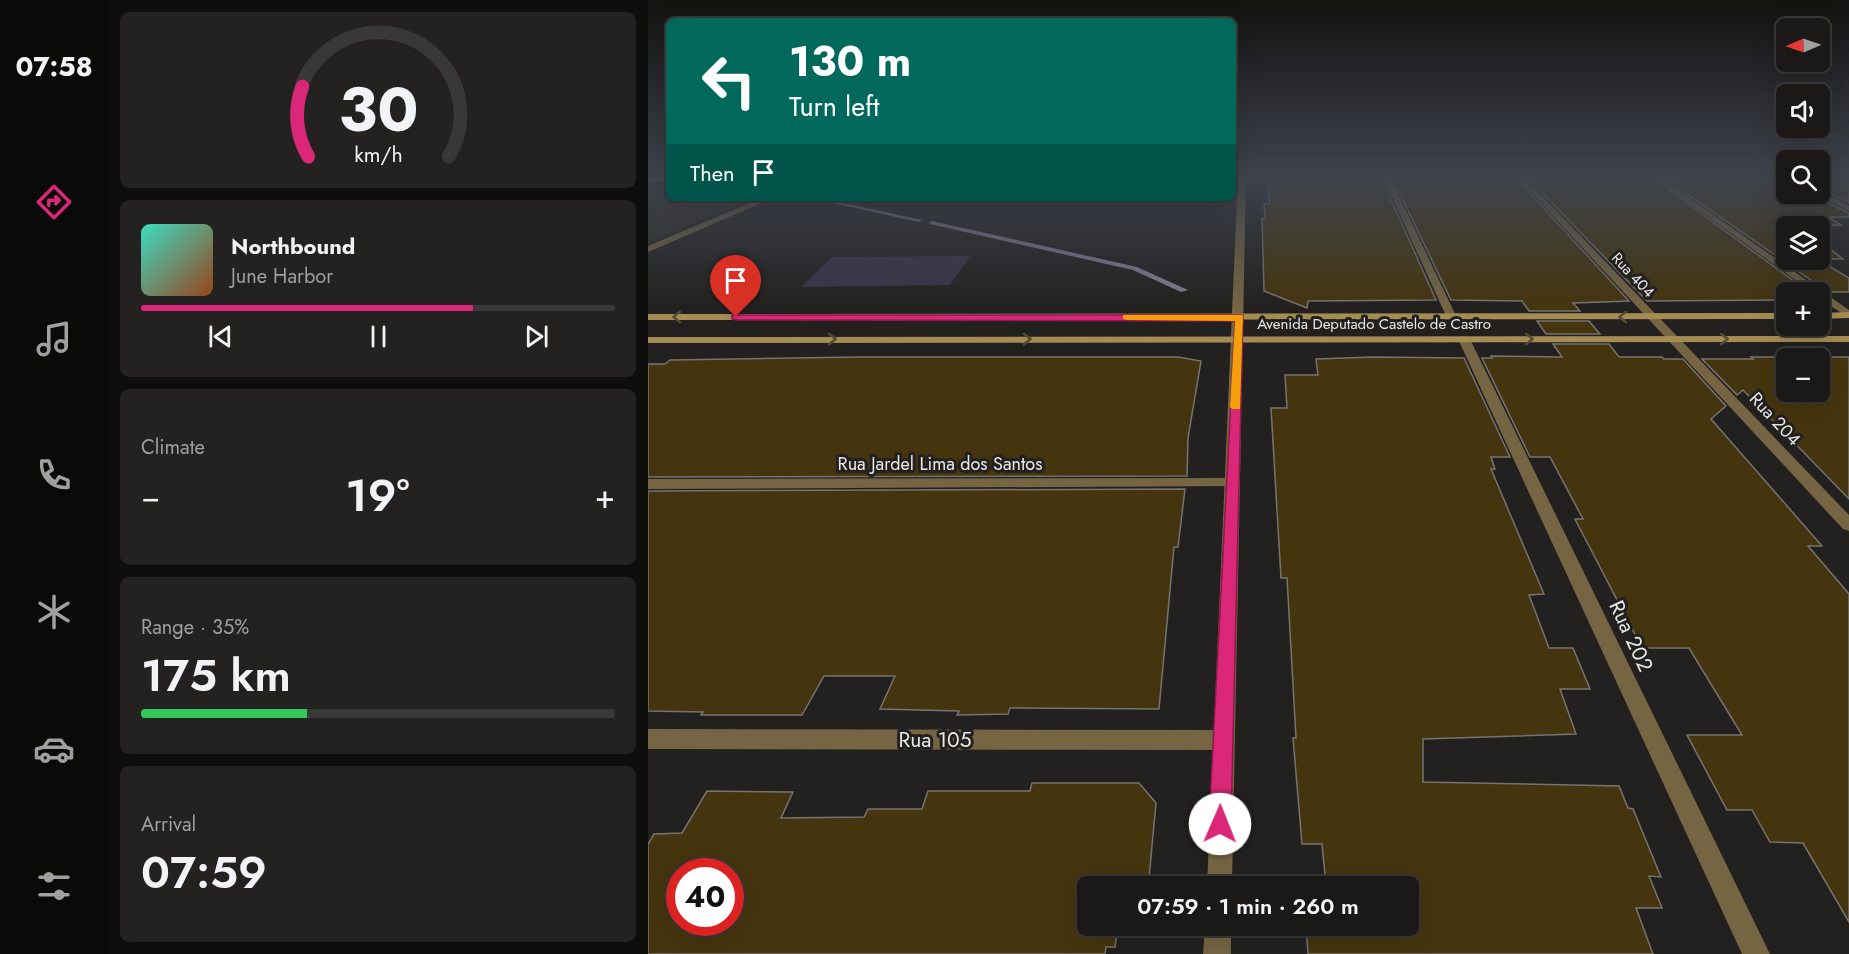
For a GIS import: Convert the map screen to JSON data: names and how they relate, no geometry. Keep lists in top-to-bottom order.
{
  "streets": {
    "main road": ["Avenida Deputado Castelo de Castro"],
    "street": [
      "Rua 404",
      "Rua 204",
      "Rua Jardel Lima dos Santos",
      "Rua 202",
      "Rua 105"
    ]
  },
  "crossings": [
    ["Rua 404", "Avenida Deputado Castelo de Castro"],
    ["Rua 404", "Rua 204"],
    ["Avenida Deputado Castelo de Castro", "Rua 204"],
    ["Avenida Deputado Castelo de Castro", "Rua 202"]
  ],
  "north": "left",
  "page": {
    "tabs": "07:58",
    "map_buttons": ["+", "−"],
    "turn": ["130 m", "Turn left"],
    "then": "Then",
    "song": ["Northbound", "June Harbor"],
    "tile": [
      "Climate",
      ["Range · 35%", "175 km"],
      ["Arrival", "07:59"]
    ],
    "heat": ["−", "19°", "+"],
    "limit": "40",
    "trip": "07:59 · 1 min · 260 m",
    "gauge": ["30", "km/h"]
  }
}
